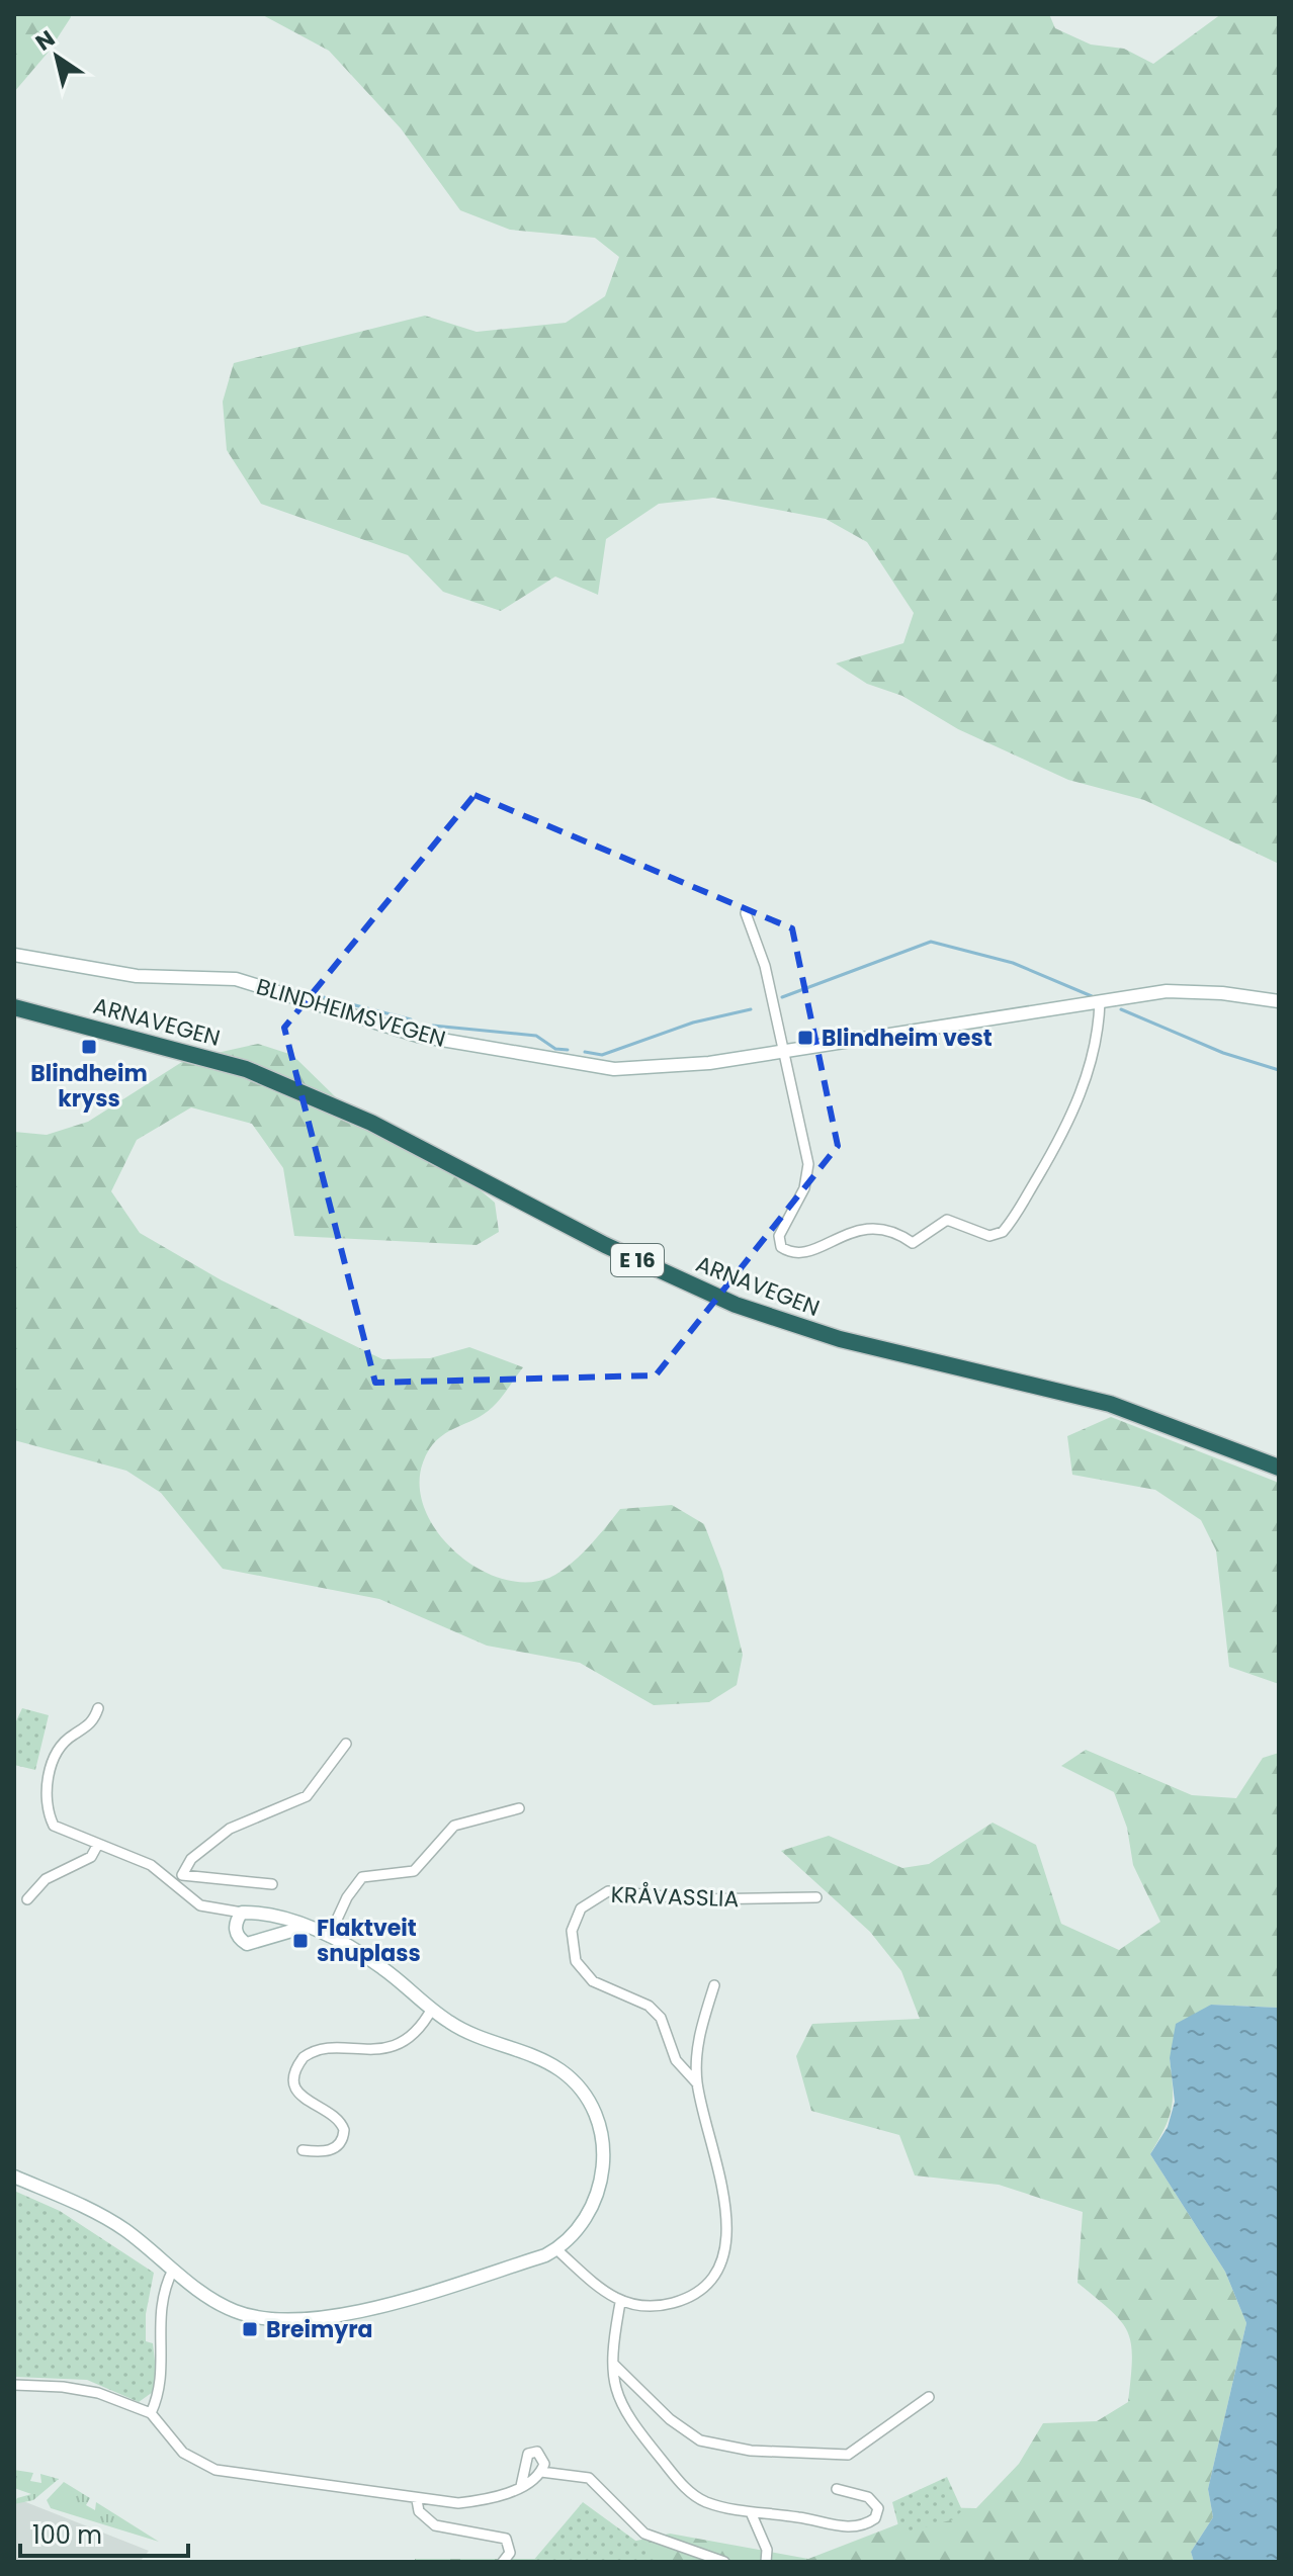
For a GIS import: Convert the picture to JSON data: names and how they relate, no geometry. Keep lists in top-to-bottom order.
{
  "streets": {
    "highway": ["ARNAVEGEN", "E 16"],
    "street": ["BLINDHEIMSVEGEN", "KRÅVASSLIA"]
  },
  "places": {
    "transit": [
      "Blindheim vest",
      "Blindheim kryss",
      "Flaktveit snuplass",
      "Breimyra"
    ]
  },
  "scale_bar": "100 m",
  "north": "top left"
}
